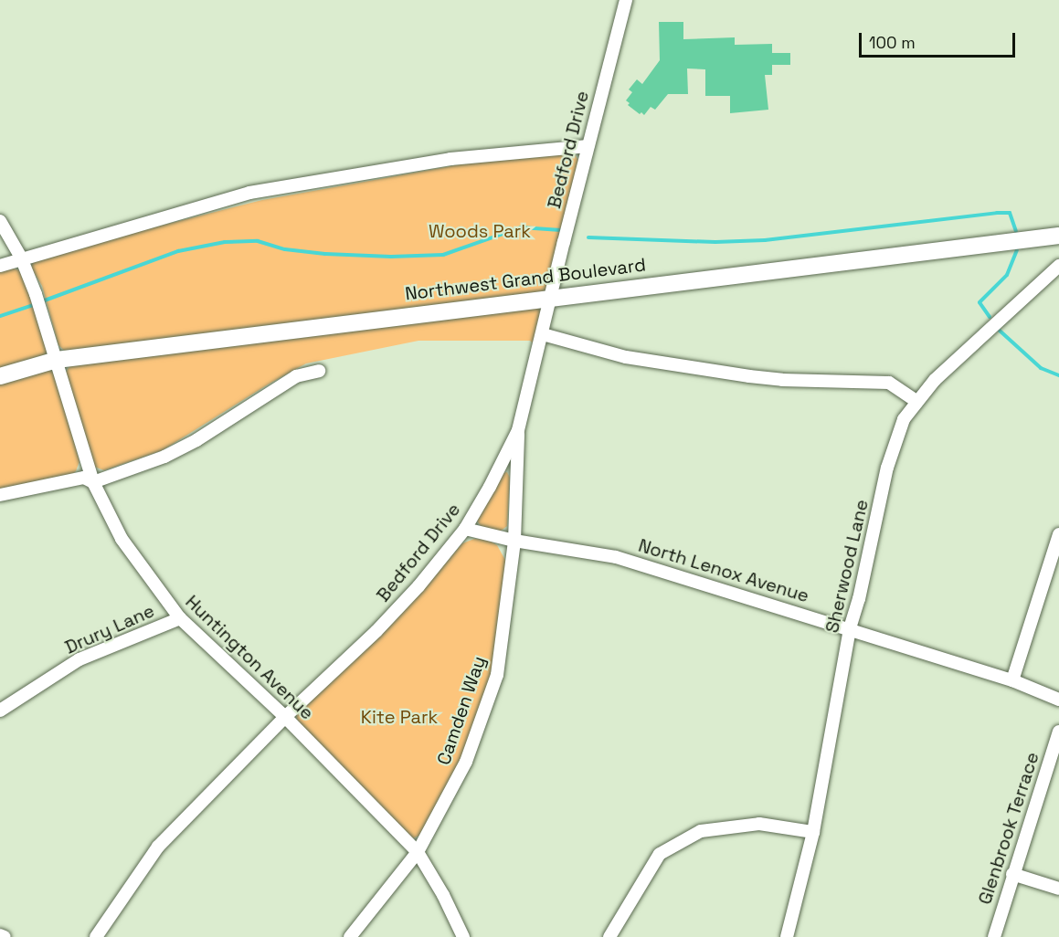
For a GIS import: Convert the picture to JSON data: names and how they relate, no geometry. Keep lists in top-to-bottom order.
{
  "streets": {
    "street": [
      "Bedford Drive",
      "Northwest Grand Boulevard",
      "Sherwood Lane",
      "North Lenox Avenue",
      "Drury Lane",
      "Huntington Avenue",
      "Camden Way",
      "Glenbrook Terrace"
    ]
  },
  "crossings": [
    ["Bedford Drive", "Northwest Grand Boulevard"],
    ["Bedford Drive", "North Lenox Avenue"],
    ["Bedford Drive", "Huntington Avenue"],
    ["Bedford Drive", "Camden Way"],
    ["Northwest Grand Boulevard", "Huntington Avenue"],
    ["Sherwood Lane", "North Lenox Avenue"],
    ["North Lenox Avenue", "Camden Way"],
    ["Drury Lane", "Huntington Avenue"],
    ["Huntington Avenue", "Camden Way"]
  ],
  "parks": ["Woods Park", "Kite Park"],
  "scale_bar": "100 m"
}
